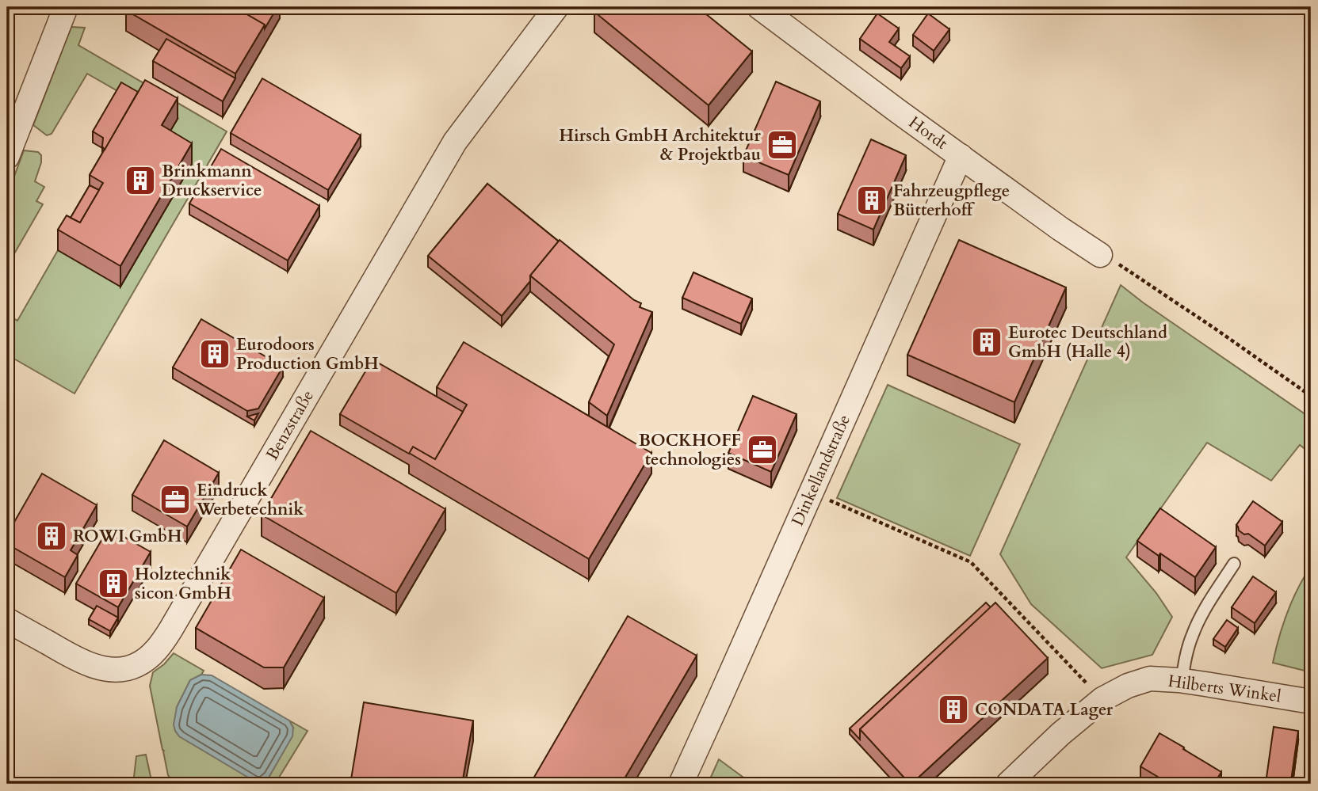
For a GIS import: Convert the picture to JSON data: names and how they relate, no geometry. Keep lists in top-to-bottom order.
{
  "streets": {
    "street": [
      "Hordt",
      "Benzstraße",
      "Dinkellandstraße",
      "Hilberts Winkel"
    ]
  },
  "crossings": [
    ["Hordt", "Dinkellandstraße"]
  ],
  "places": {
    "office": ["Hirsch GmbH Architektur & Projektbau", "BOCKHOFF technologies", "Eindruck Werbetechnik"],
    "building": [
      "Brinkmann Druckservice",
      "Fahrzeugpflege Bütterhoff",
      "Eurotec Deutschland GmbH (Halle 4)",
      "Eurodoors Production GmbH",
      "ROWI GmbH",
      "Holztechnik sicon GmbH",
      "CONDATA Lager"
    ]
  }
}
